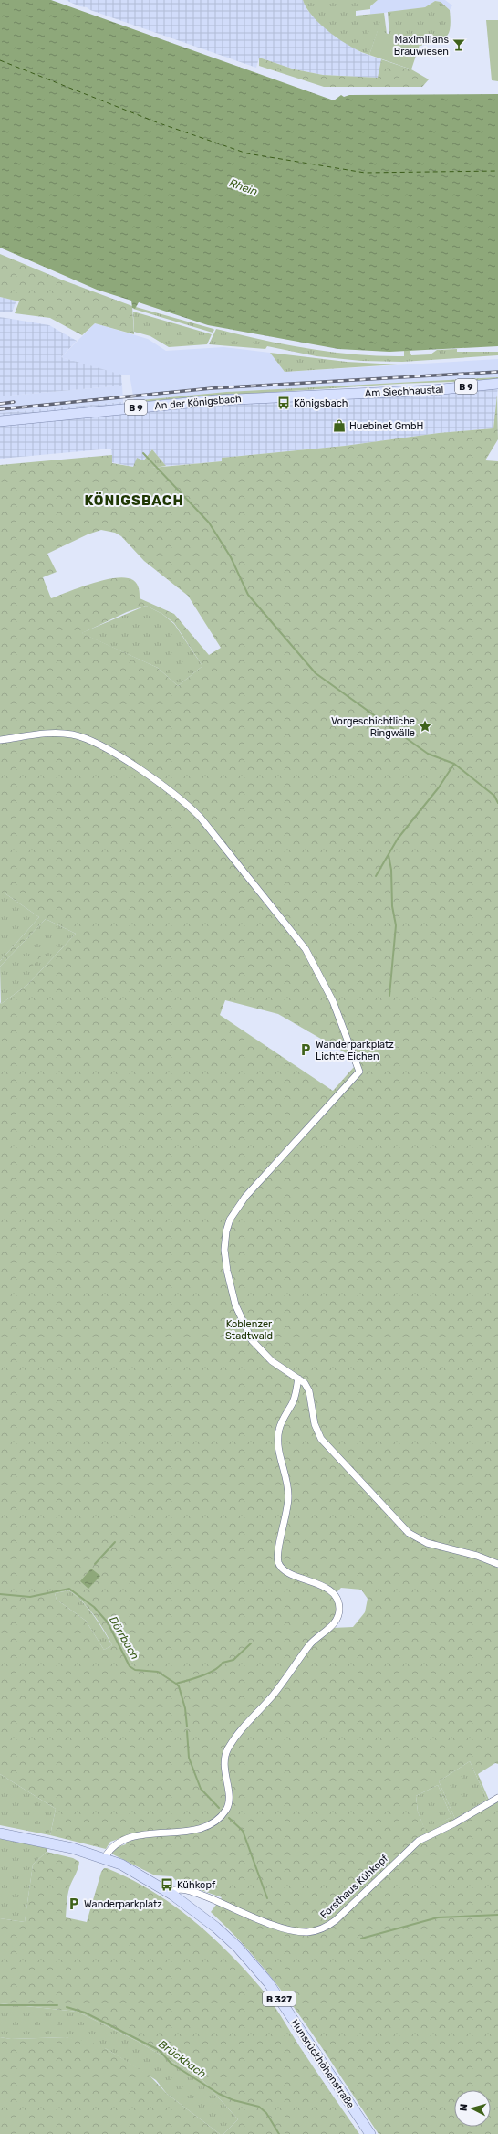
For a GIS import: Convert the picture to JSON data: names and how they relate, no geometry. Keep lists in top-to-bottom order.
{
  "streets": {
    "main road": [
      "B 9",
      "Am Siechhaustal",
      "An der Königsbach",
      "B 327",
      "Hunsrückhöhenstraße"
    ],
    "street": ["Forsthaus Kühkopf"]
  },
  "crossings": [
    ["Am Siechhaustal", "An der Königsbach"],
    ["Forsthaus Kühkopf", "Hunsrückhöhenstraße"]
  ],
  "districts": ["KÖNIGSBACH"],
  "water": ["Rhein", "Dörrbach", "Brückbach"],
  "parks": ["Koblenzer Stadtwald"],
  "places": {
    "bar": ["Maximilians Brauwiesen"],
    "bus stop": ["Königsbach", "Kühkopf"],
    "shop": ["Huebinet GmbH"],
    "place": ["Vorgeschichtliche Ringwälle"],
    "parking": ["Wanderparkplatz Lichte Eichen", "Wanderparkplatz"]
  },
  "north": "left"
}
